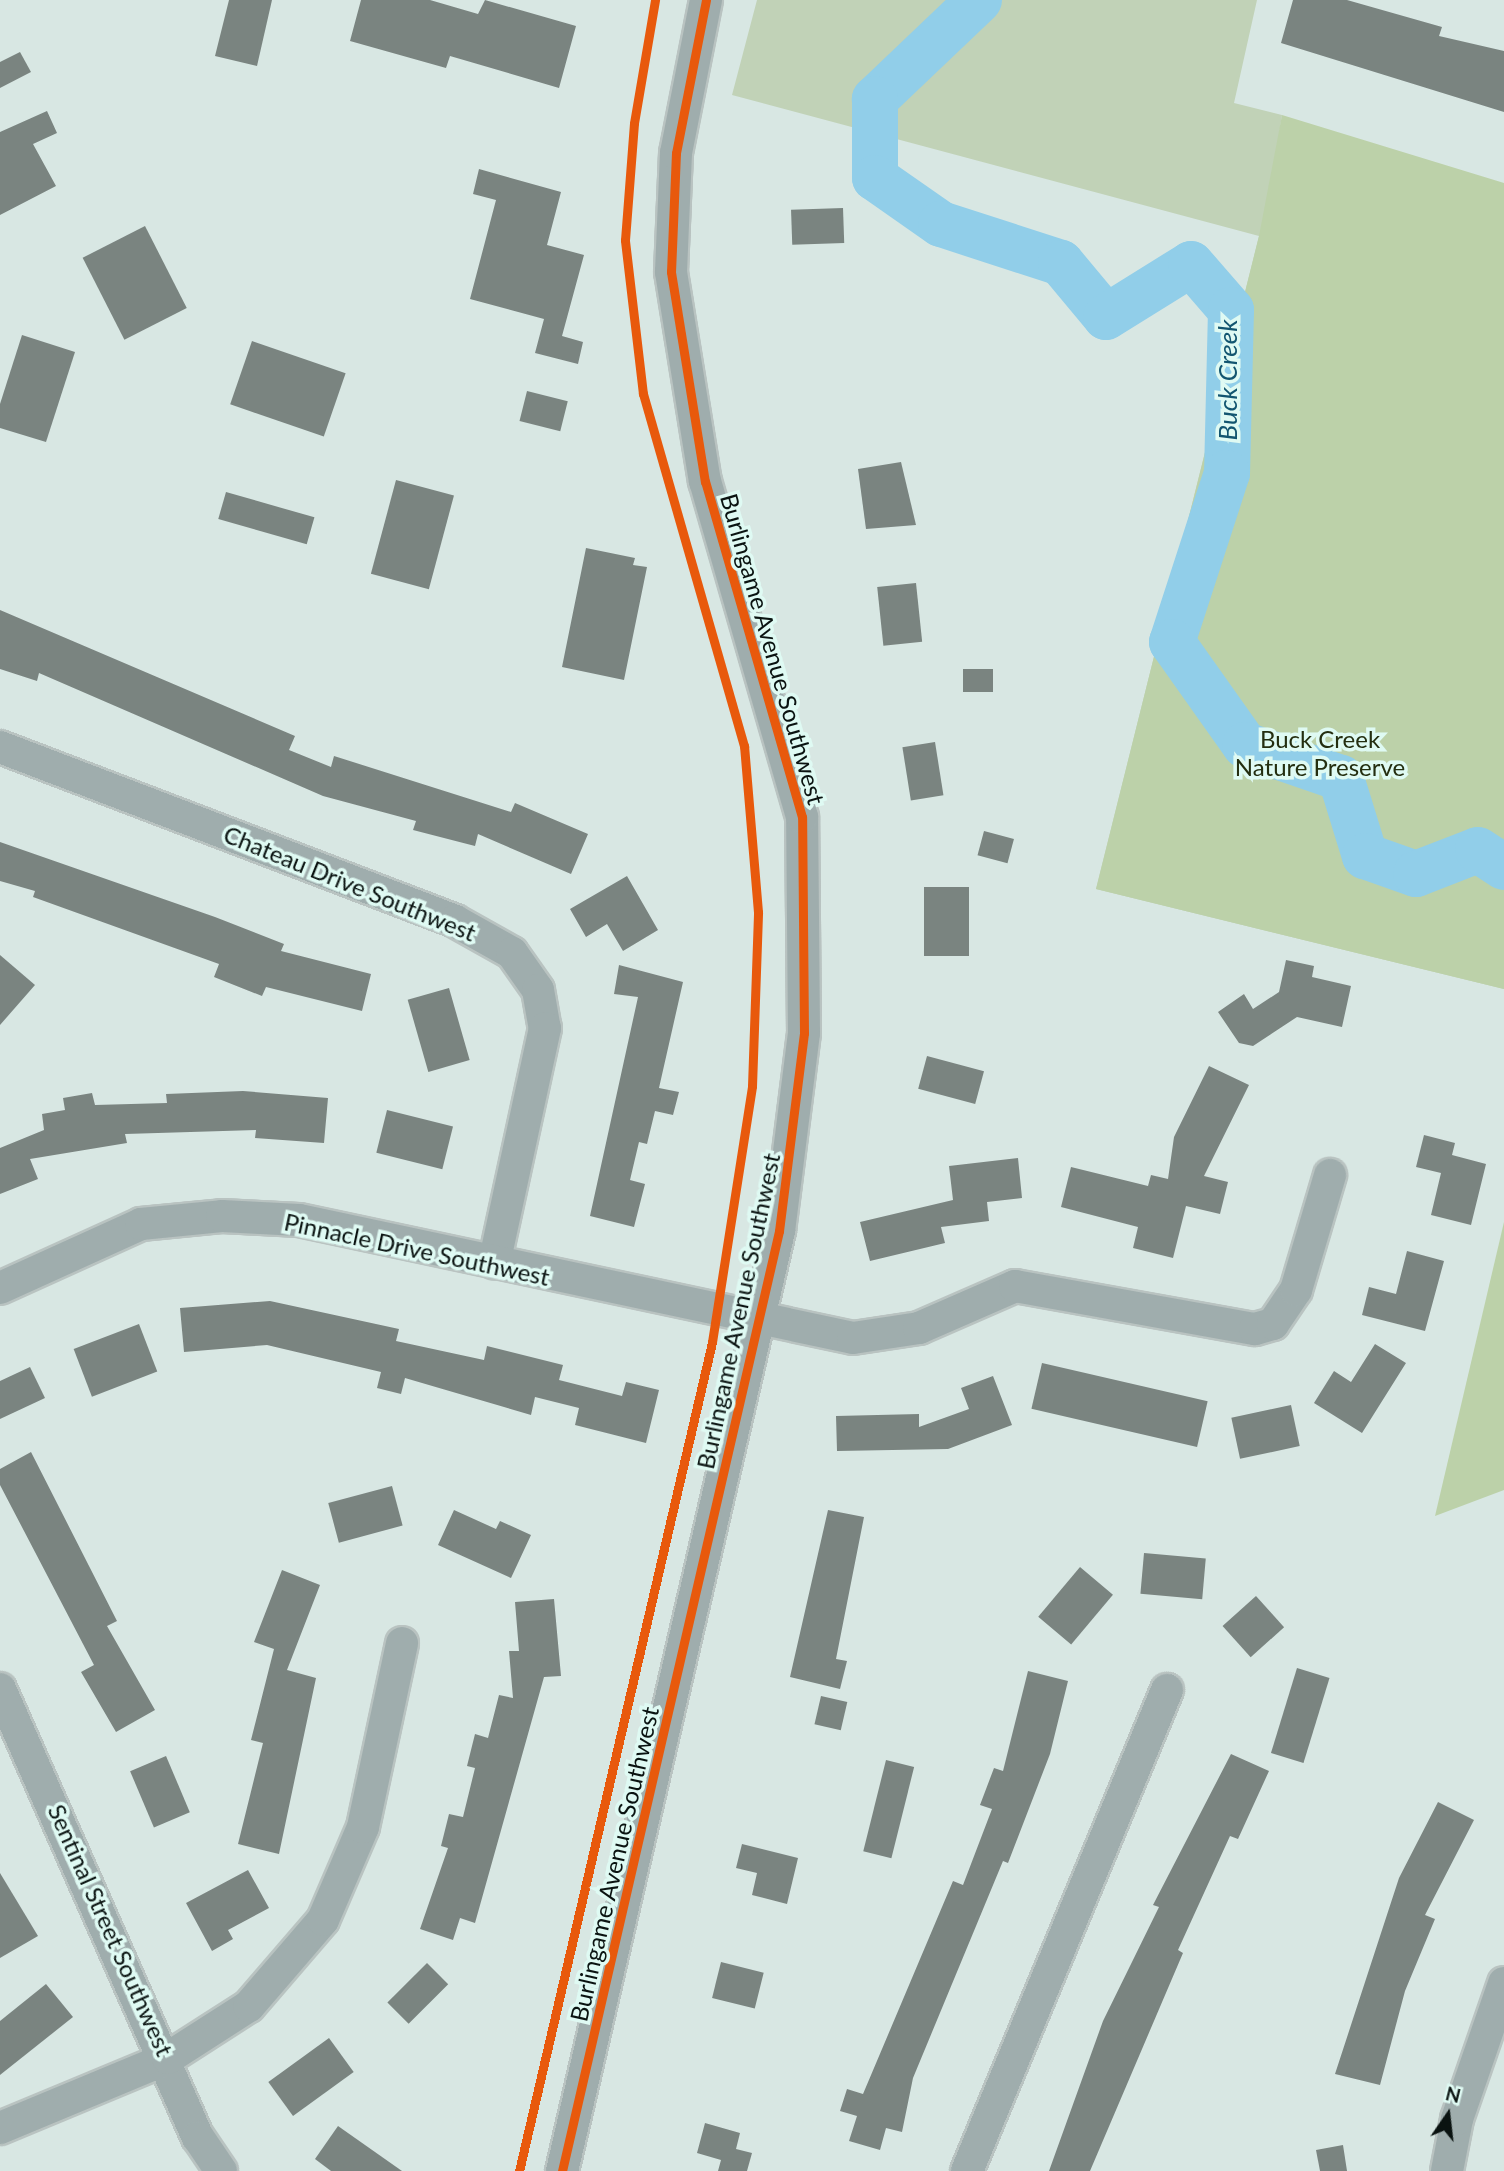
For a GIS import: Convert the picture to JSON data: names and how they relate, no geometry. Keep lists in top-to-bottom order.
{
  "streets": {
    "street": [
      "Burlingame Avenue Southwest",
      "Chateau Drive Southwest",
      "Pinnacle Drive Southwest",
      "Sentinal Street Southwest"
    ]
  },
  "crossings": [
    ["Burlingame Avenue Southwest", "Pinnacle Drive Southwest"],
    ["Chateau Drive Southwest", "Pinnacle Drive Southwest"]
  ],
  "water": ["Buck Creek"],
  "parks": ["Buck Creek Nature Preserve"],
  "north": "top"
}
